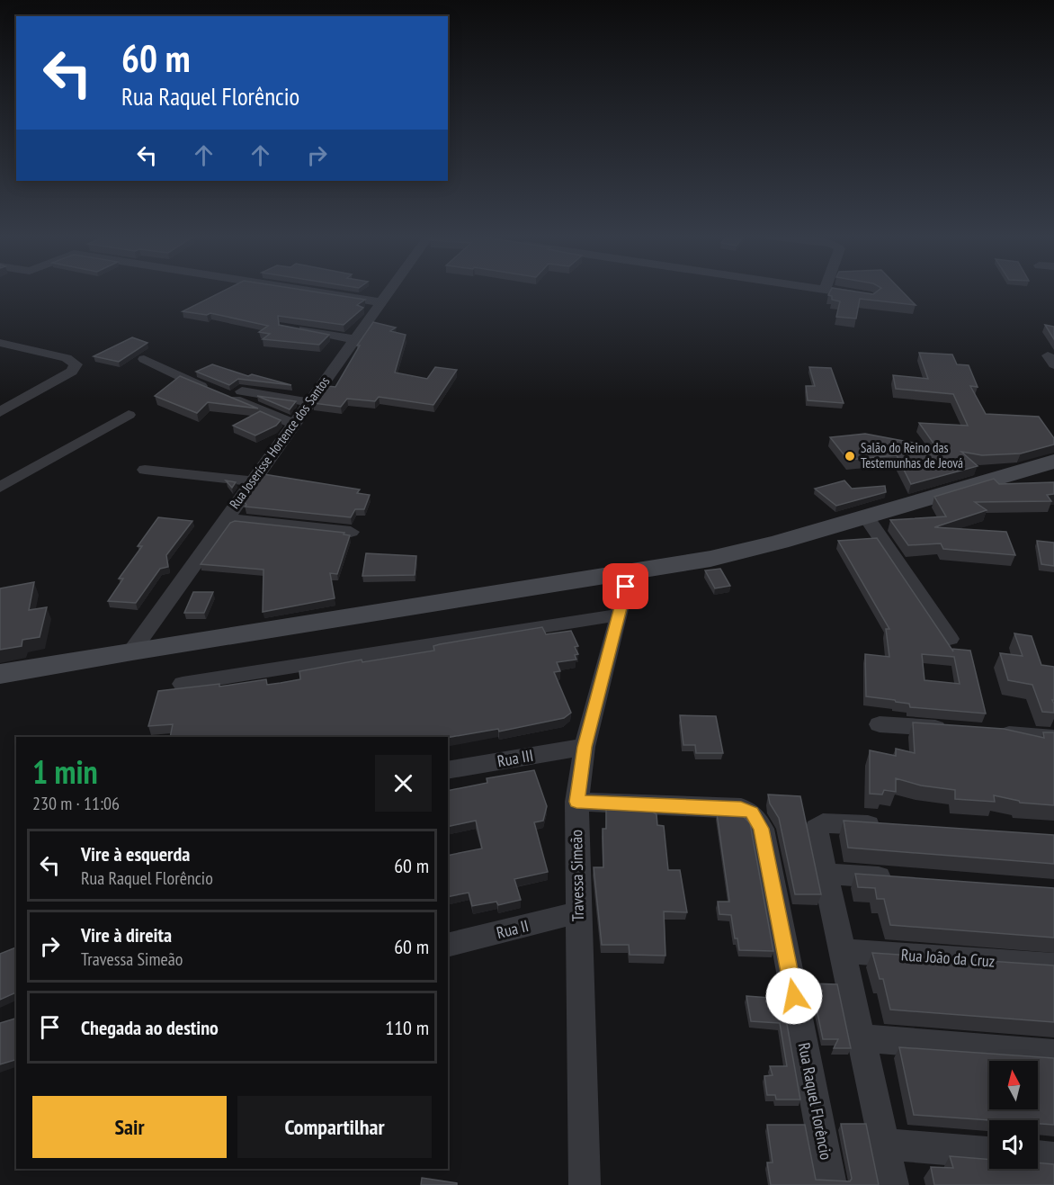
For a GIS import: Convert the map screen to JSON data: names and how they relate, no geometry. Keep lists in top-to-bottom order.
{
  "streets": {
    "street": [
      "Rua Joserísse Hortence dos Santos",
      "Rua III",
      "Travessa Simeão",
      "Rua II",
      "Rua João da Cruz",
      "Rua Raquel Florêncio"
    ]
  },
  "crossings": [
    ["Rua III", "Travessa Simeão"],
    ["Travessa Simeão", "Rua II"],
    ["Travessa Simeão", "Rua Raquel Florêncio"]
  ],
  "places": ["Salão do Reino das Testemunhas de Jeová"],
  "north": "top",
  "page": {
    "turn": ["60 m", "Rua Raquel Florêncio"],
    "heading": ["1 min", "230 m · 11:06"],
    "list": [
      {
        "name": "Vire à esquerda",
        "note": "Rua Raquel Florêncio",
        "value": "60 m"
      },
      {
        "name": "Vire à direita",
        "note": "Travessa Simeão",
        "value": "60 m"
      },
      {
        "name": "Chegada ao destino",
        "value": "110 m"
      }
    ],
    "buttons": ["Sair", "Compartilhar"]
  }
}
